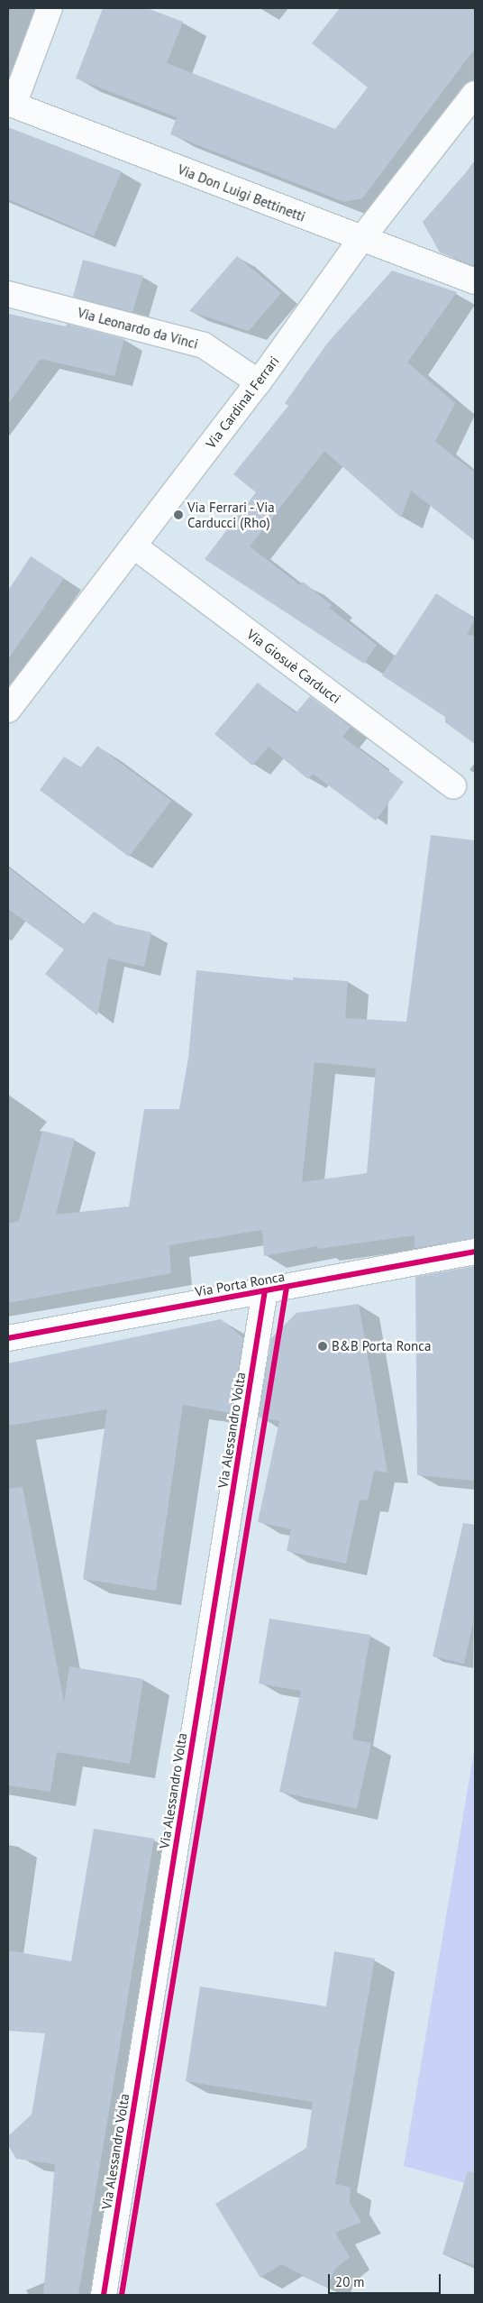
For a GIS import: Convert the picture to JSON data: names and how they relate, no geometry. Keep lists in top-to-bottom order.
{
  "streets": {
    "street": [
      "Via Don Luigi Bettinetti",
      "Via Leonardo da Vinci",
      "Via Cardinal Ferrari",
      "Via Giosuè Carducci",
      "Via Porta Ronca",
      "Via Alessandro Volta"
    ]
  },
  "crossings": [
    ["Via Don Luigi Bettinetti", "Via Cardinal Ferrari"],
    ["Via Leonardo da Vinci", "Via Cardinal Ferrari"],
    ["Via Cardinal Ferrari", "Via Giosuè Carducci"],
    ["Via Porta Ronca", "Via Alessandro Volta"]
  ],
  "places": ["Via Ferrari - Via Carducci (Rho)", "B&B Porta Ronca"],
  "scale_bar": "20 m"
}
